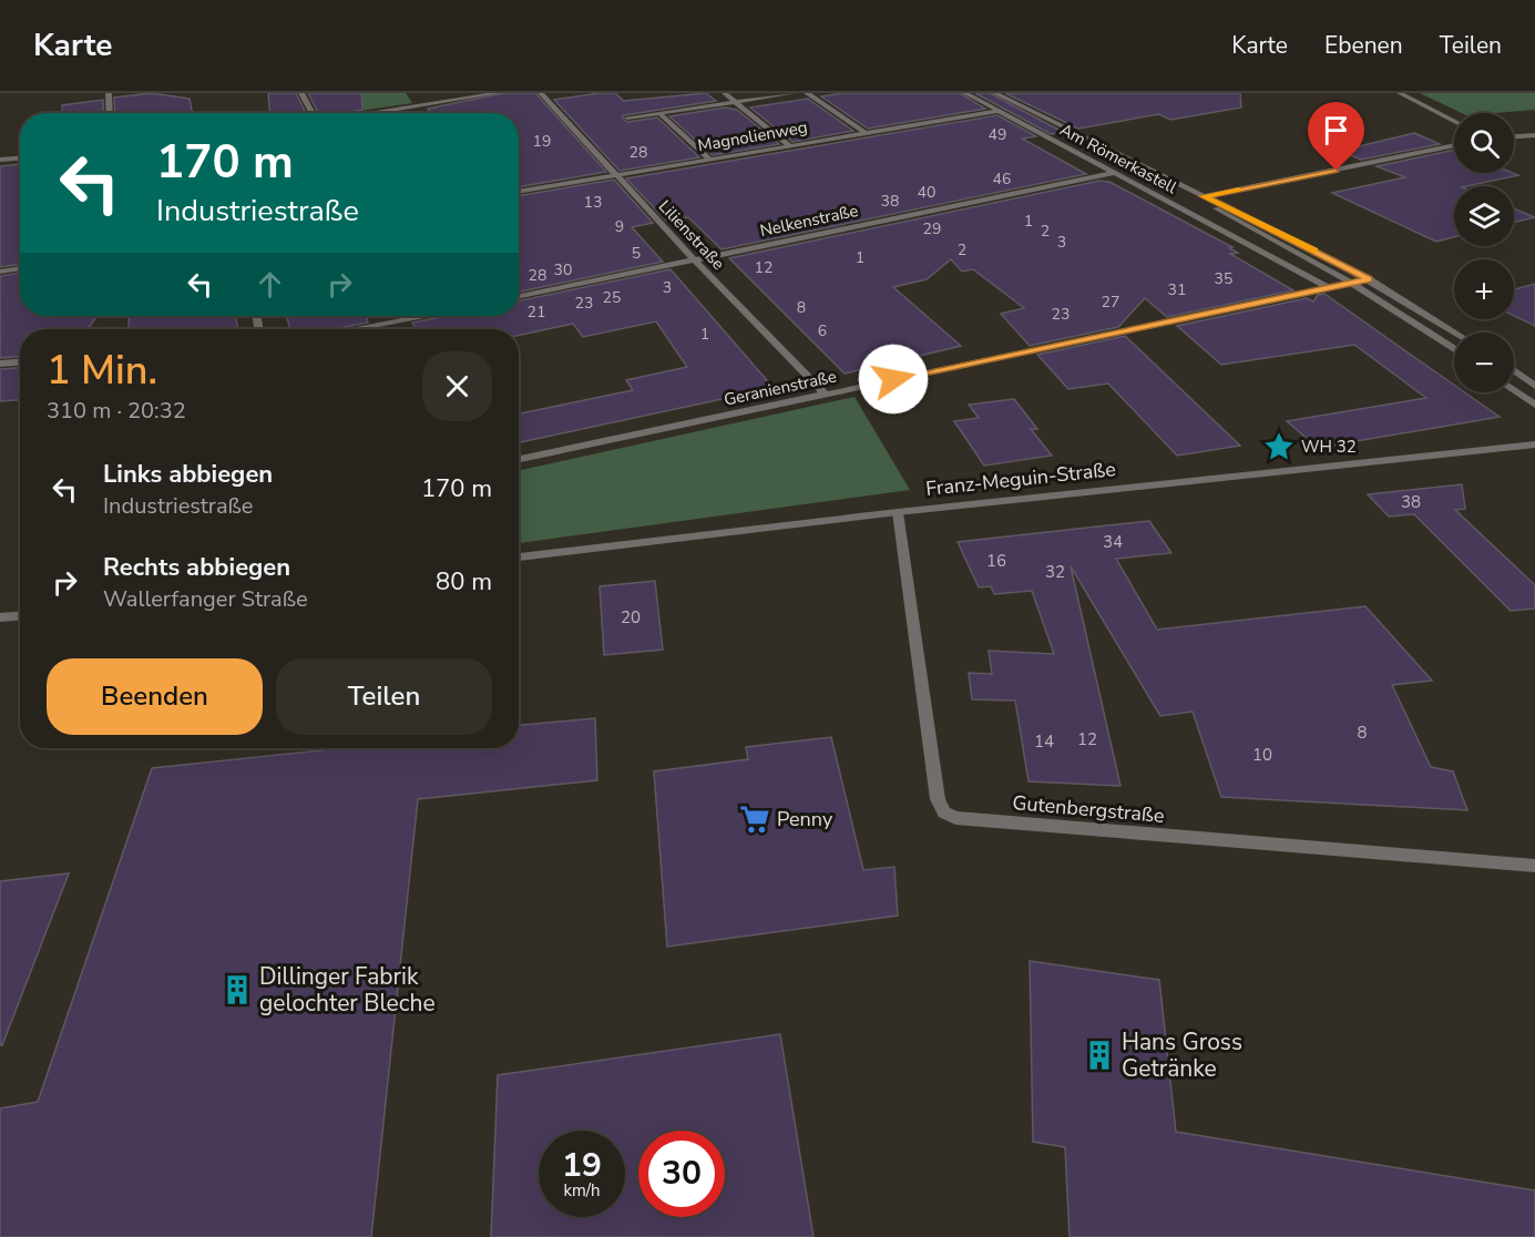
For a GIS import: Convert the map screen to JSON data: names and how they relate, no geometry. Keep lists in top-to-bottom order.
{
  "streets": {
    "street": [
      "Magnolienweg",
      "Am Römerkastell",
      "Nelkenstraße",
      "Lilienstraße",
      "Geranienstraße",
      "Franz-Meguin-Straße",
      "Gutenbergstraße"
    ]
  },
  "crossings": [
    ["Magnolienweg", "Am Römerkastell"],
    ["Magnolienweg", "Lilienstraße"],
    ["Am Römerkastell", "Nelkenstraße"],
    ["Am Römerkastell", "Geranienstraße"],
    ["Nelkenstraße", "Lilienstraße"],
    ["Lilienstraße", "Geranienstraße"],
    ["Franz-Meguin-Straße", "Gutenbergstraße"]
  ],
  "places": {
    "place": ["WH 32"],
    "supermarket": ["Penny"],
    "building": ["Dillinger Fabrik gelochter Bleche", "Hans Gross Getränke"]
  },
  "house_numbers": [
    "49",
    "19",
    "28",
    "46",
    "40",
    "38",
    "13",
    "1",
    "9",
    "29",
    "2",
    "3",
    "2",
    "5",
    "1",
    "12",
    "30",
    "28",
    "35",
    "3",
    "31",
    "25",
    "27",
    "23",
    "8",
    "21",
    "23",
    "6",
    "1",
    "38",
    "34",
    "16",
    "32",
    "20",
    "8",
    "12",
    "14",
    "10"
  ],
  "page": {
    "header": "Karte",
    "nav": ["Karte", "Ebenen", "Teilen"],
    "map_buttons": ["+", "−"],
    "turn": ["170 m", "Industriestraße"],
    "heading": ["1 Min.", "310 m · 20:32"],
    "list": [
      {
        "name": "Links abbiegen",
        "note": "Industriestraße",
        "value": "170 m"
      },
      {
        "name": "Rechts abbiegen",
        "note": "Wallerfanger Straße",
        "value": "80 m"
      }
    ],
    "buttons": ["Beenden", "Teilen"],
    "speed": "19 km/h",
    "limit": "30"
  }
}
